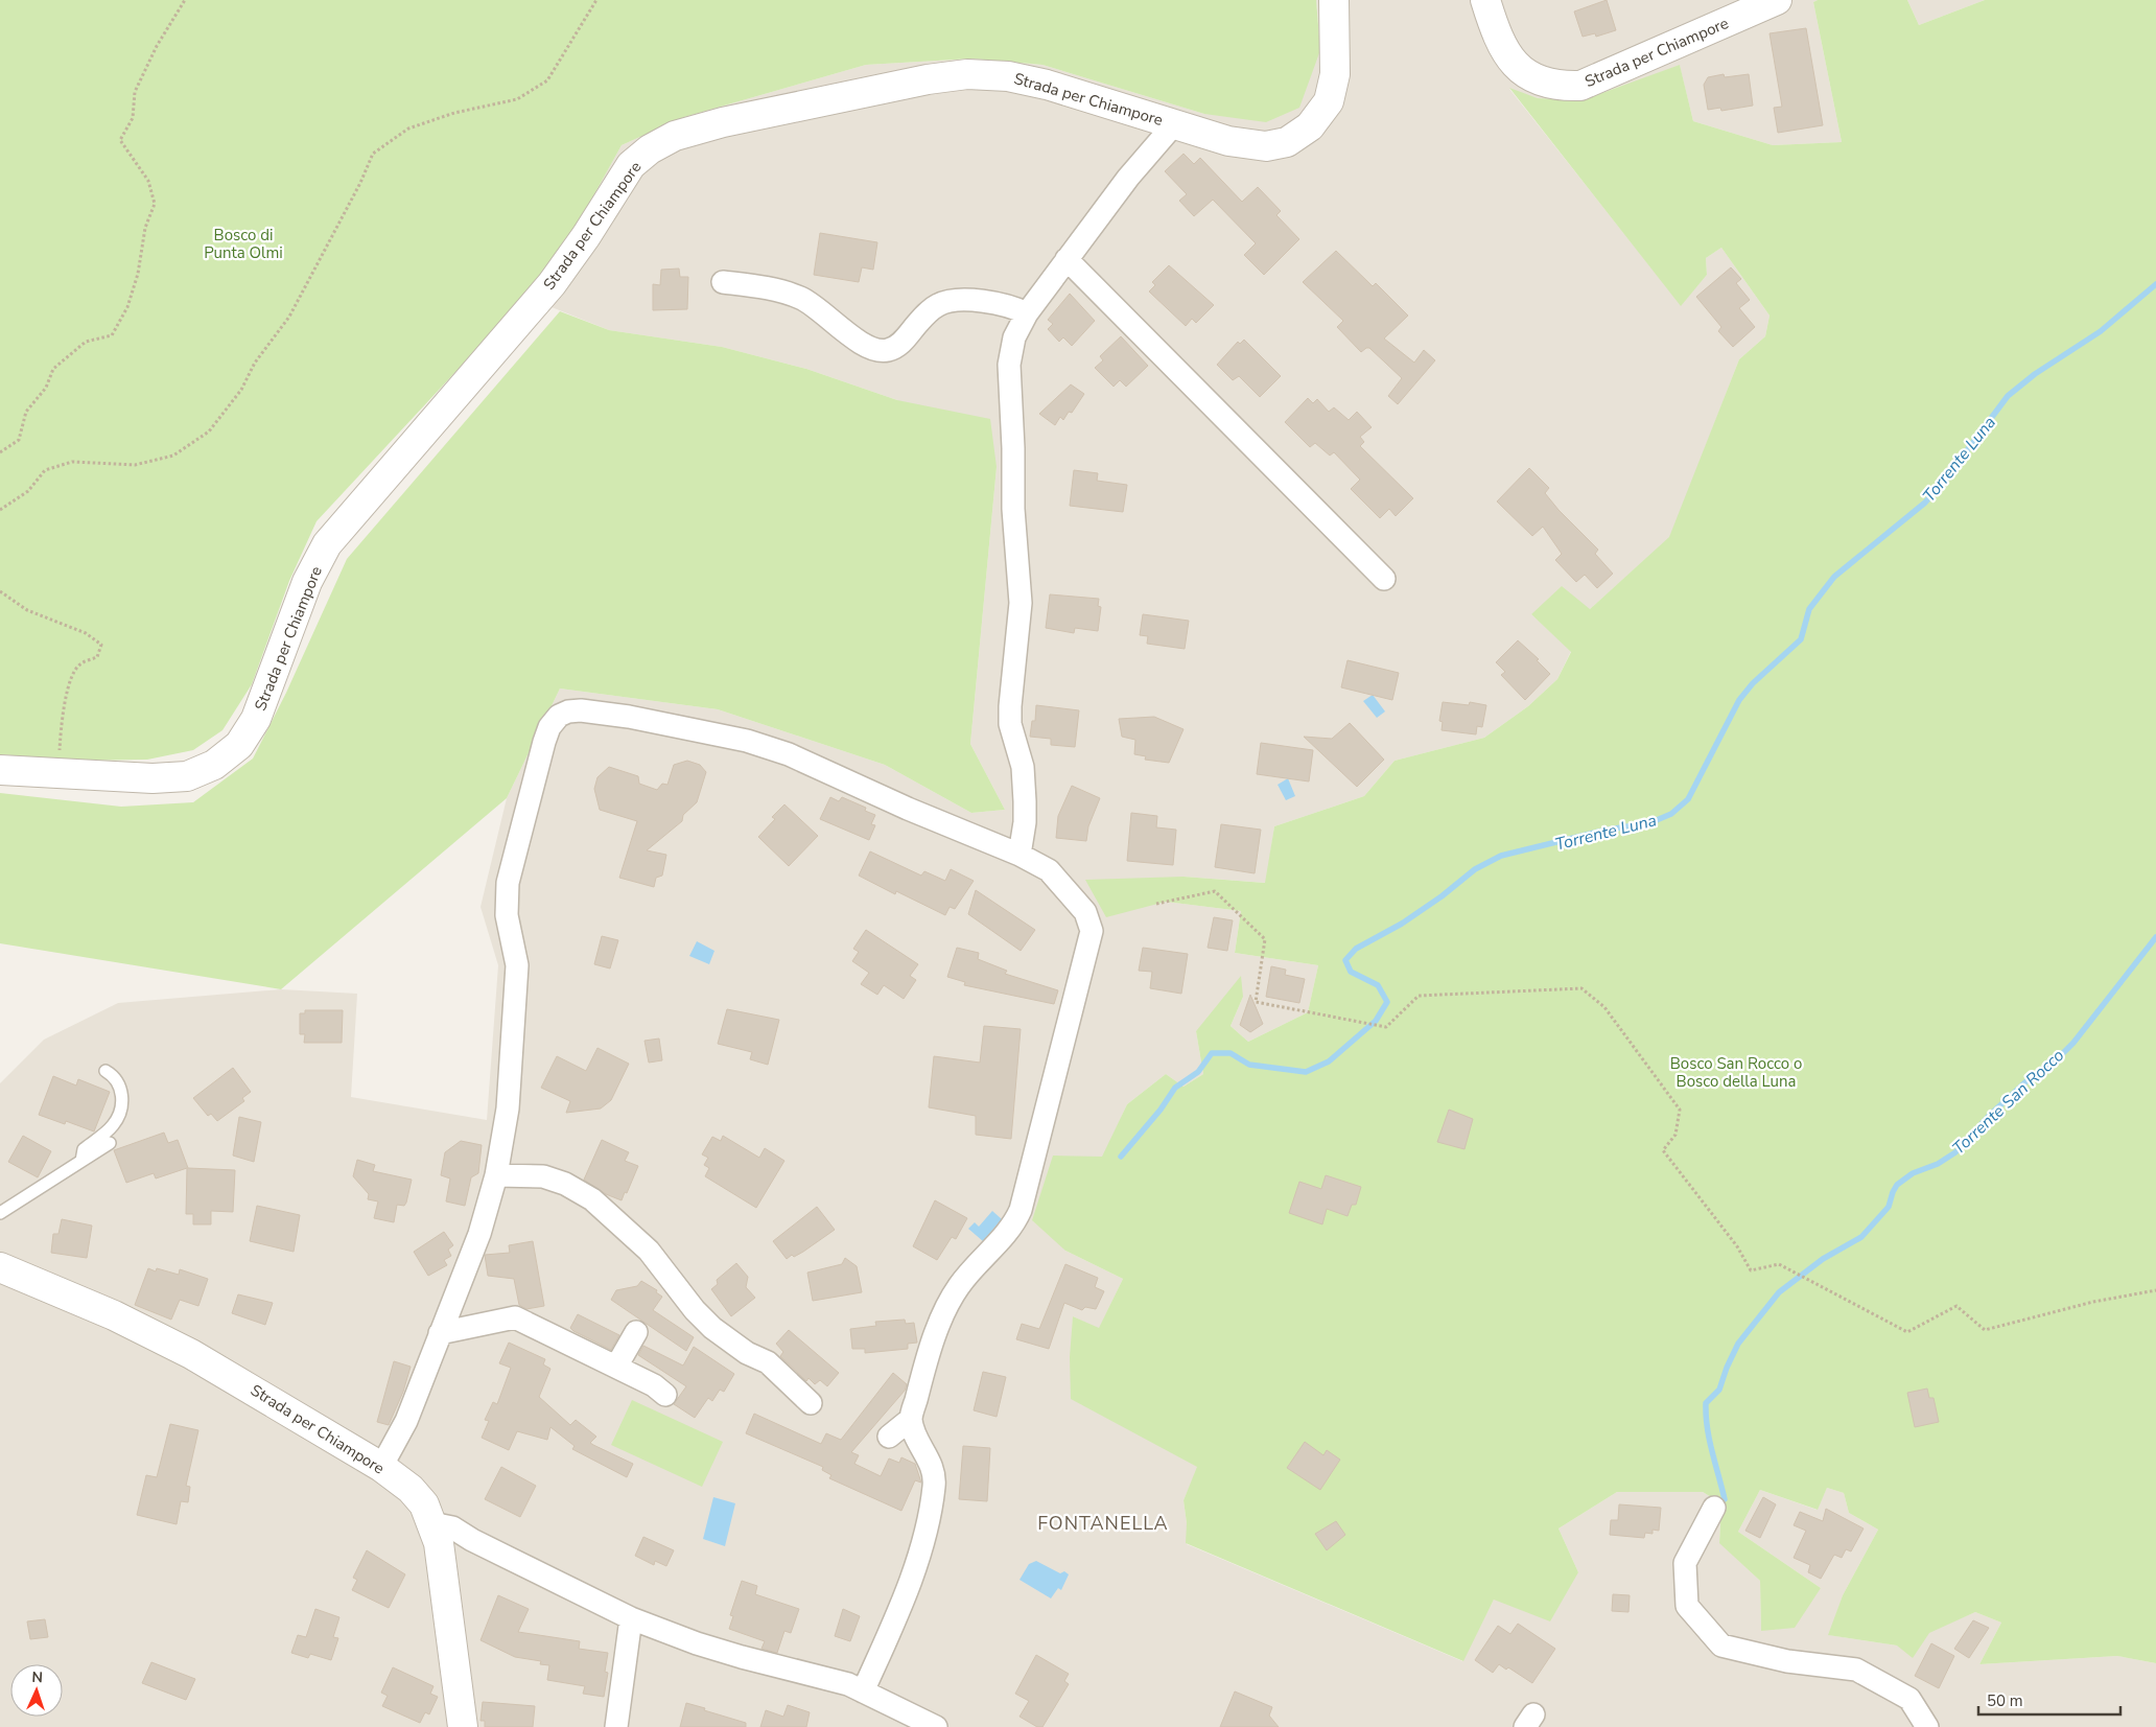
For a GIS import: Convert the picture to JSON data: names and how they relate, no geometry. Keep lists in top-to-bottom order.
{
  "streets": {
    "street": ["Strada per Chiampore"]
  },
  "districts": ["FONTANELLA"],
  "water": ["Torrente Luna", "Torrente San Rocco"],
  "parks": ["Bosco di Punta Olmi", "Bosco San Rocco o Bosco della Luna"],
  "scale_bar": "50 m",
  "north": "top"
}
